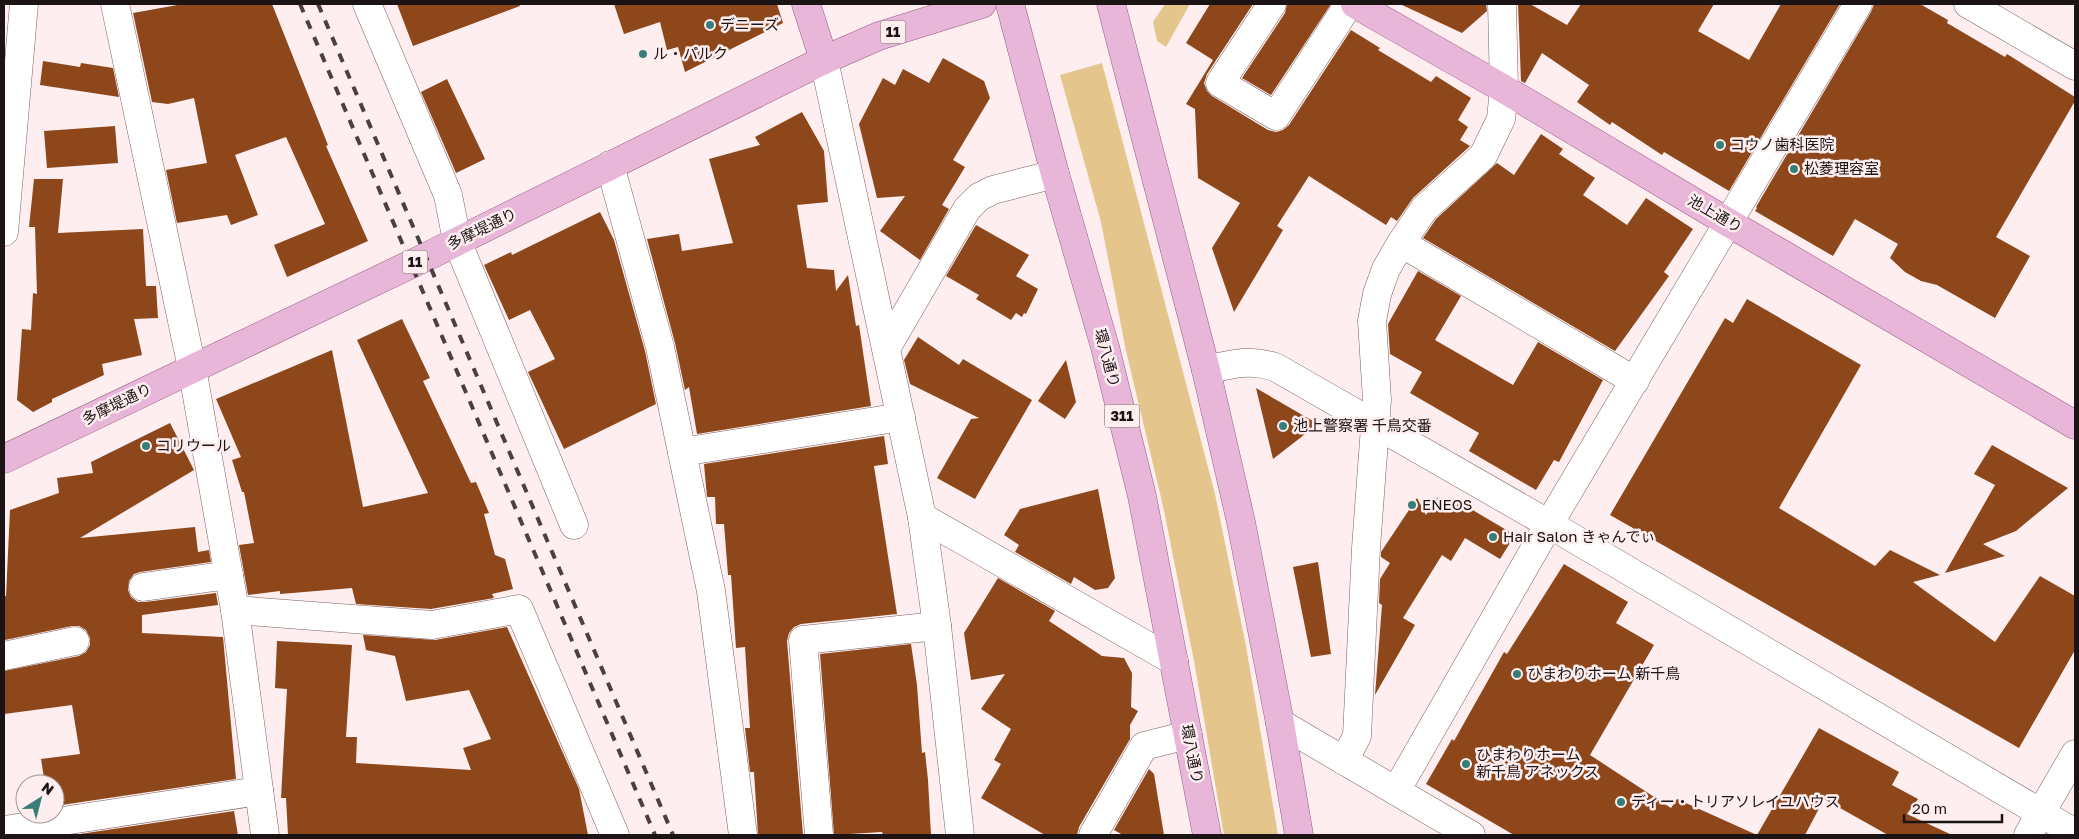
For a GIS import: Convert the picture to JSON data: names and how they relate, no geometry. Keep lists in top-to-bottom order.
{
  "streets": {
    "main road": [
      "11",
      "池上通り",
      "多摩堤通り",
      "環八通り",
      "311"
    ]
  },
  "places": [
    "デニーズ",
    "ル・パルク",
    "コウノ歯科医院",
    "松菱理容室",
    "池上警察署 千鳥交番",
    "コリウール",
    "ENEOS",
    "Hair Salon きゃんでぃ",
    "ひまわりホーム 新千鳥",
    "ひまわりホーム 新千鳥 アネックス",
    "ディー・トリアソレイユハウス"
  ],
  "scale_bar": "20 m",
  "north": "top right"
}
